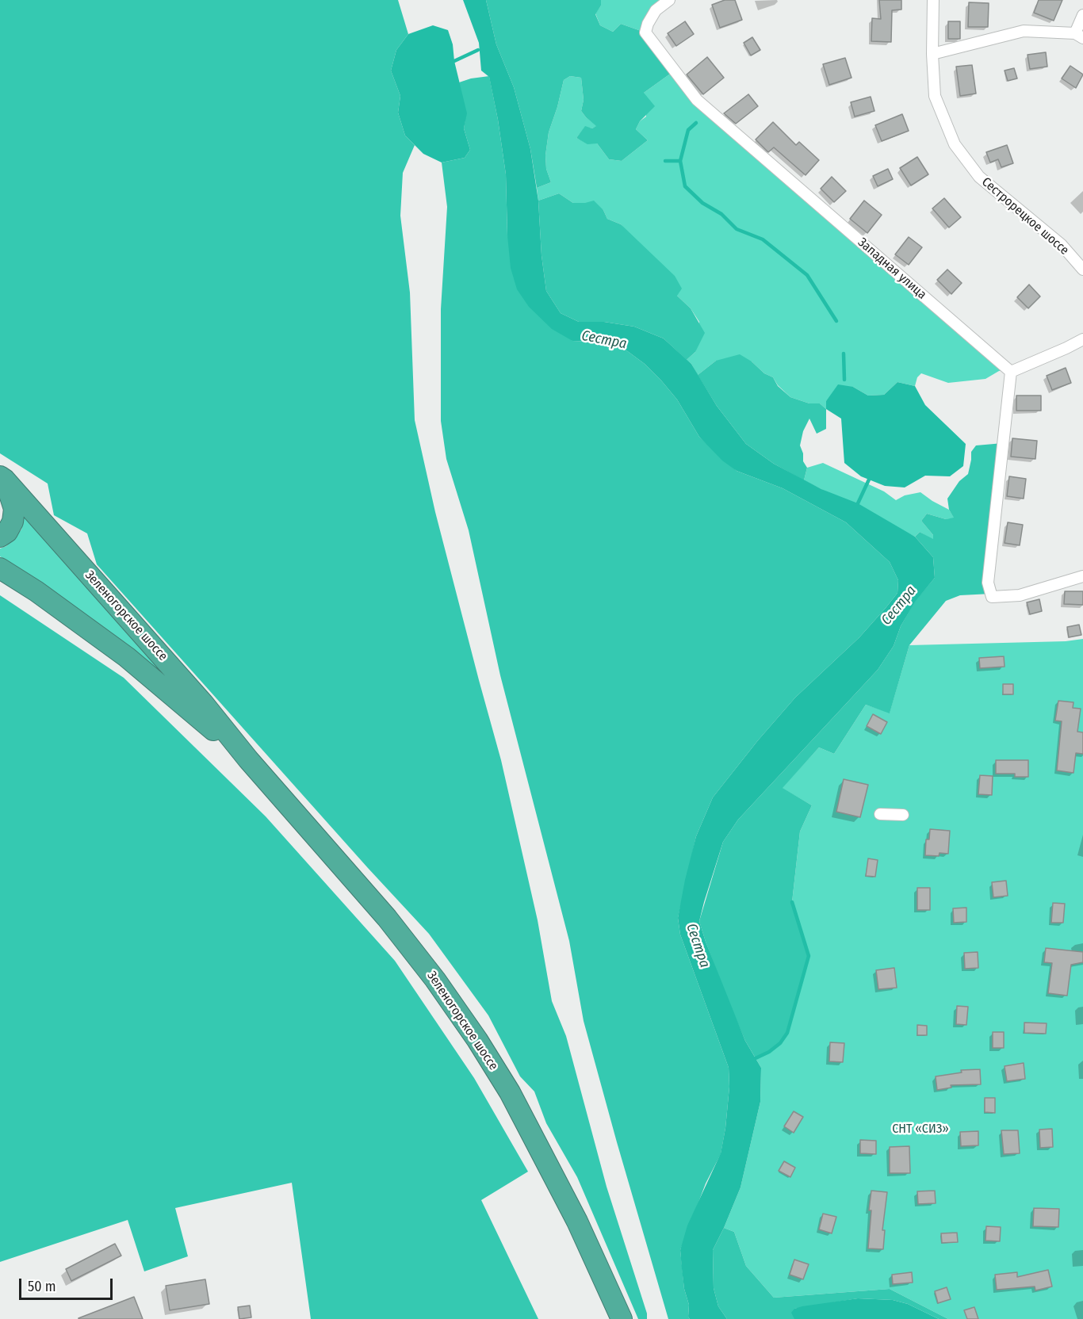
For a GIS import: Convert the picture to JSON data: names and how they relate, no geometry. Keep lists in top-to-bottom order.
{
  "streets": {
    "highway": ["Зеленогорское шоссе"],
    "street": ["Сестрорецкое шоссе", "Западная улица"]
  },
  "water": ["Сестра"],
  "parks": ["СНТ «СИЗ»"],
  "scale_bar": "50 m"
}
